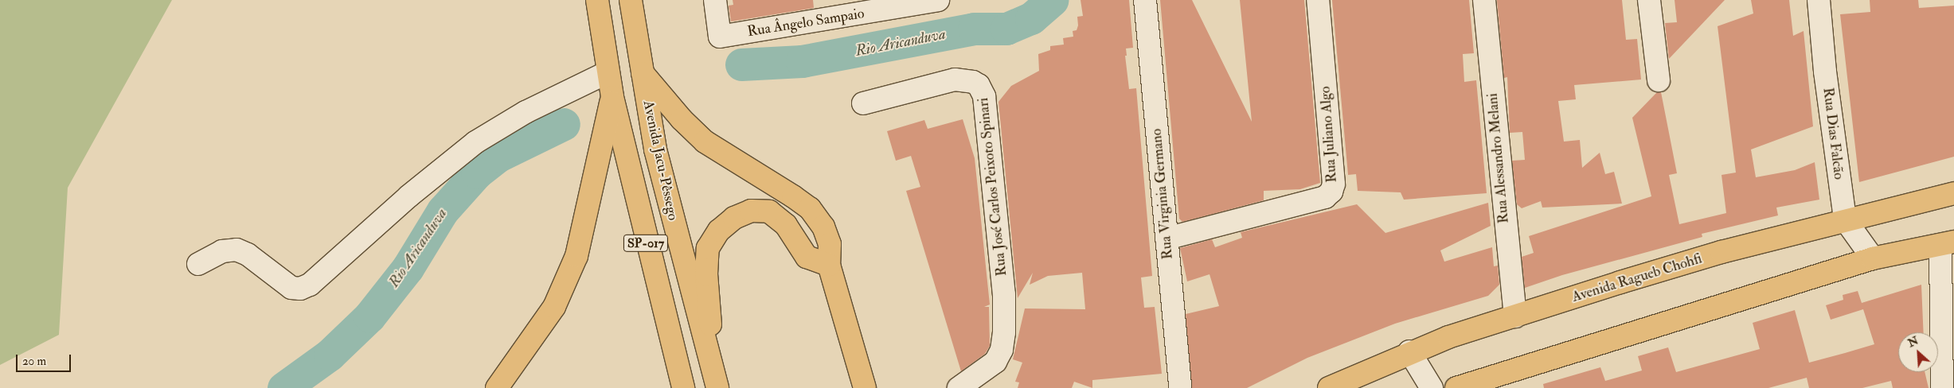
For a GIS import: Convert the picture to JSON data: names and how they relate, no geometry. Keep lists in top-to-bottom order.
{
  "streets": {
    "main road": ["Avenida Jacu-Pêssego", "SP-017", "Avenida Ragueb Chohfi"],
    "street": [
      "Rua Ângelo Sampaio",
      "Rua Dias Falcão",
      "Rua Juliano Algo",
      "Rua Alessandro Melani",
      "Rua José Carlos Peixoto Spinari",
      "Rua Virginia Germano"
    ]
  },
  "crossings": [
    ["Rua Dias Falcão", "Avenida Ragueb Chohfi"],
    ["Rua Juliano Algo", "Rua Virginia Germano"],
    ["Rua Alessandro Melani", "Avenida Ragueb Chohfi"]
  ],
  "water": ["Rio Aricanduva"],
  "scale_bar": "20 m",
  "north": "top left"
}
